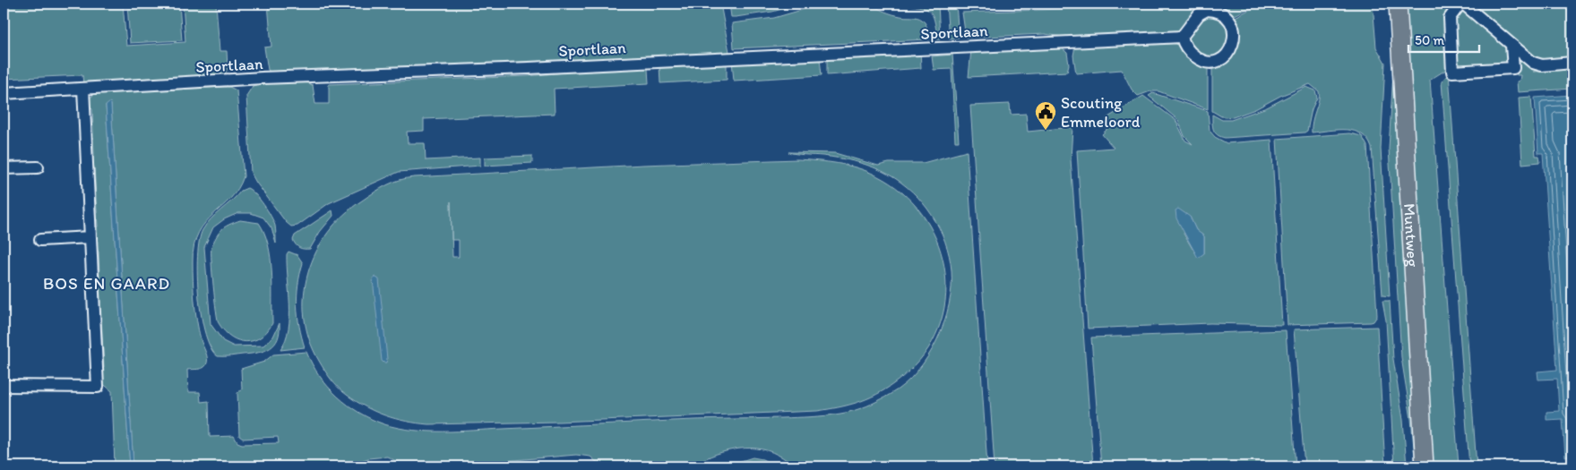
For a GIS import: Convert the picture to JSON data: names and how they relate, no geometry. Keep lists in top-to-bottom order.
{
  "streets": {
    "main road": ["Muntweg"],
    "street": ["Sportlaan"]
  },
  "districts": ["BOS EN GAARD"],
  "places": {
    "public building": ["Scouting Emmeloord"]
  },
  "scale_bar": "50 m"
}
